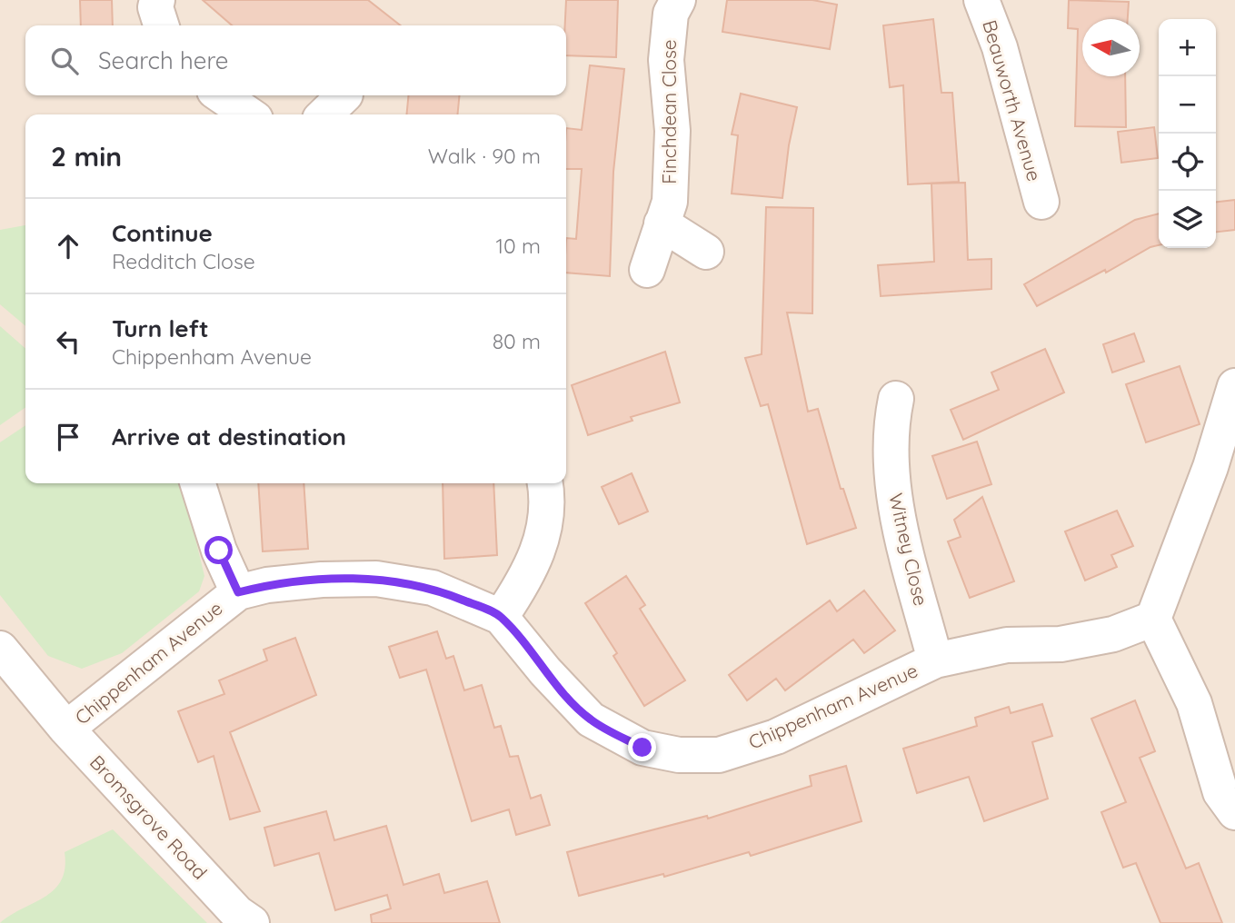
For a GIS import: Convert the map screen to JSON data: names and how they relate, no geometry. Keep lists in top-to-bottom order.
{
  "streets": {
    "street": [
      "Beauworth Avenue",
      "Finchdean Close",
      "Witney Close",
      "Chippenham Avenue",
      "Bromsgrove Road"
    ]
  },
  "crossings": [
    ["Witney Close", "Chippenham Avenue"],
    ["Chippenham Avenue", "Bromsgrove Road"]
  ],
  "north": "left",
  "page": {
    "map_buttons": ["+", "−"],
    "search": "Search here",
    "heading": ["2 min", "Walk · 90 m"],
    "list": [
      ["Continue", "Redditch Close", "10 m"],
      ["Turn left", "Chippenham Avenue", "80 m"],
      "Arrive at destination"
    ]
  }
}
